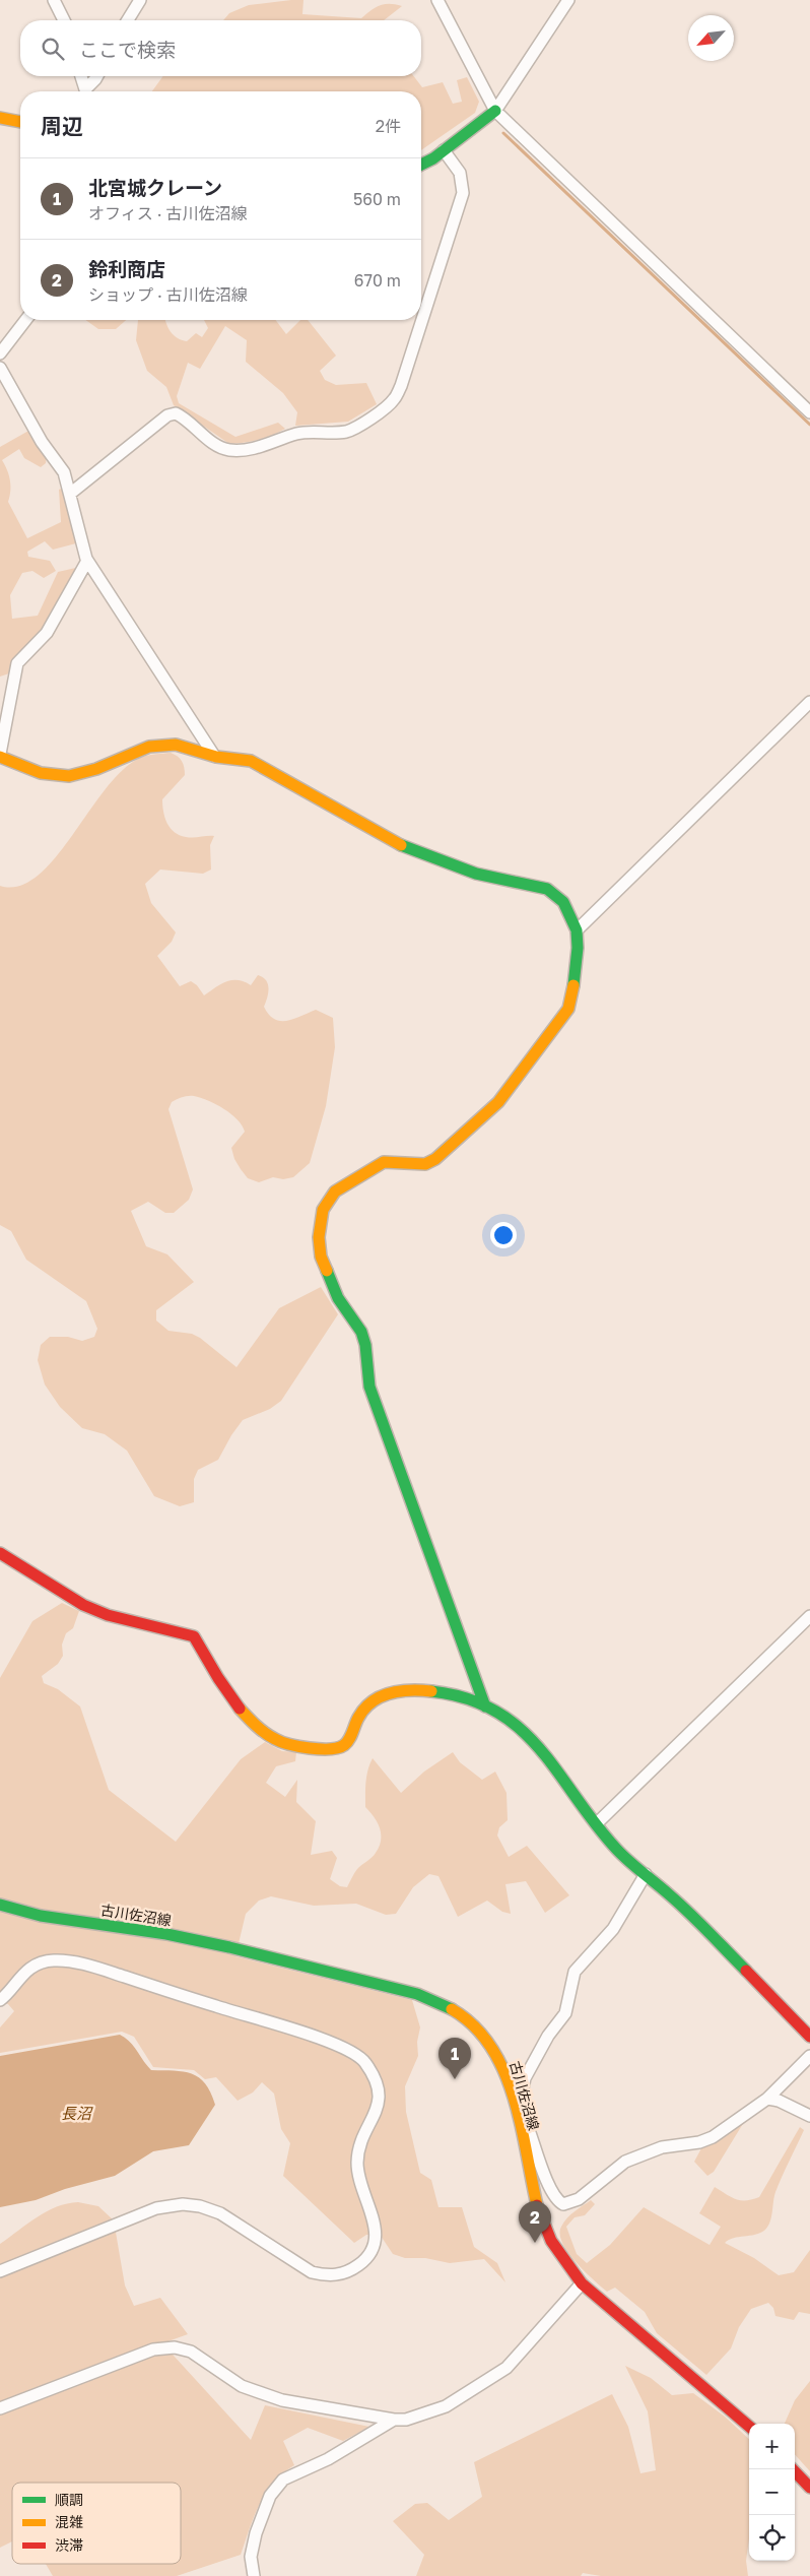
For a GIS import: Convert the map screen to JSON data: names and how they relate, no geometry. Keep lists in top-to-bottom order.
{
  "streets": {
    "street": ["古川佐沼線"]
  },
  "water": ["長沼"],
  "legend": ["順調", "混雑", "渋滞"],
  "north": "bottom left",
  "page": {
    "search": "ここで検索",
    "heading": ["周辺", "2件"],
    "list": [
      {
        "mark": "1",
        "name": "北宮城クレーン",
        "note": "オフィス · 古川佐沼線",
        "value": "560 m"
      },
      {
        "mark": "2",
        "name": "鈴利商店",
        "note": "ショップ · 古川佐沼線",
        "value": "670 m"
      }
    ],
    "pins": ["1", "2"],
    "map_buttons": ["+", "−"]
  }
}
